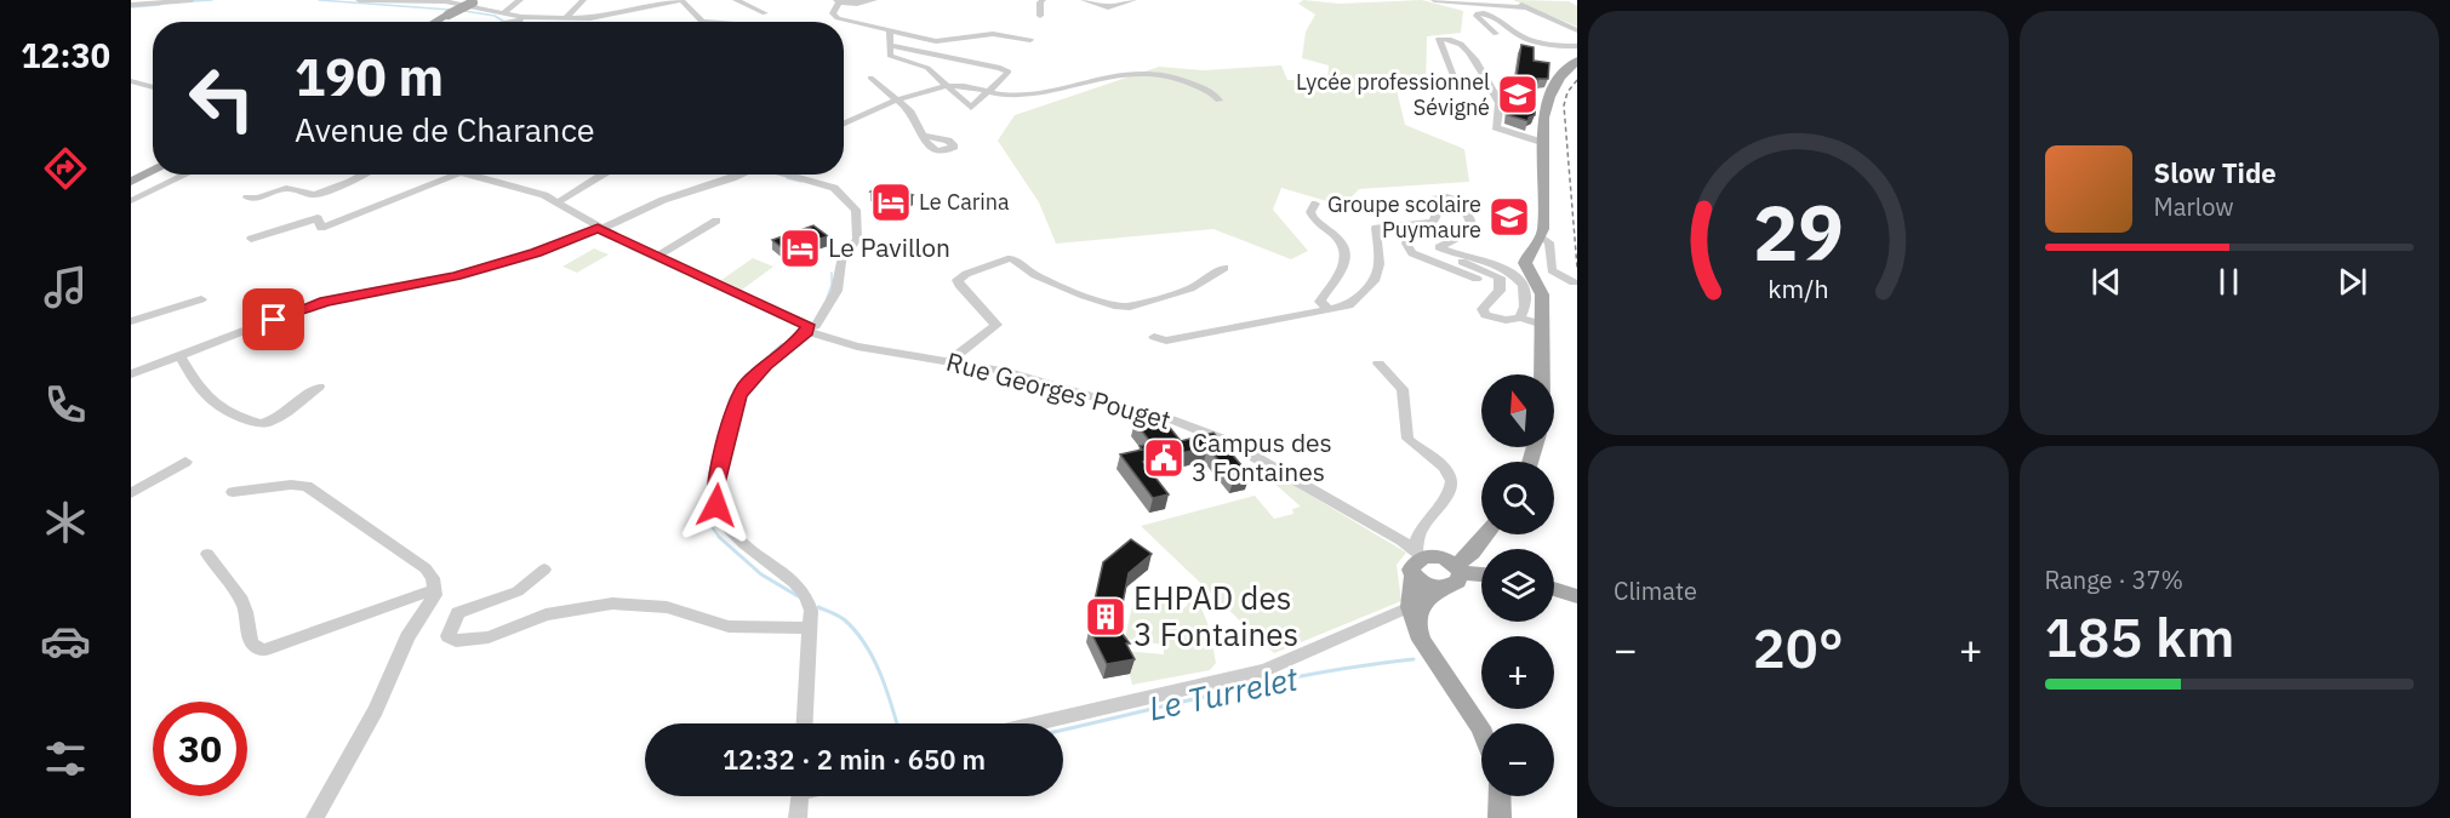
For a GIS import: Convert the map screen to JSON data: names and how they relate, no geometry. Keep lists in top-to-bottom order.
{
  "streets": {
    "street": ["Rue Georges Pouget"]
  },
  "water": ["Le Turrelet"],
  "places": {
    "school or university": ["Lycée professionnel Sévigné", "Groupe scolaire Puymaure"],
    "hotel": ["Le Carina", "Le Pavillon"],
    "public building": ["Campus des 3 Fontaines"],
    "building": ["EHPAD des 3 Fontaines"]
  },
  "north": "top",
  "page": {
    "tabs": "12:30",
    "turn": ["190 m", "Avenue de Charance"],
    "song": ["Slow Tide", "Marlow"],
    "map_buttons": ["+", "−"],
    "tile": [
      "Climate",
      ["Range · 37%", "185 km"]
    ],
    "heat": ["−", "20°", "+"],
    "limit": "30",
    "trip": "12:32 · 2 min · 650 m",
    "gauge": ["29", "km/h"]
  }
}
